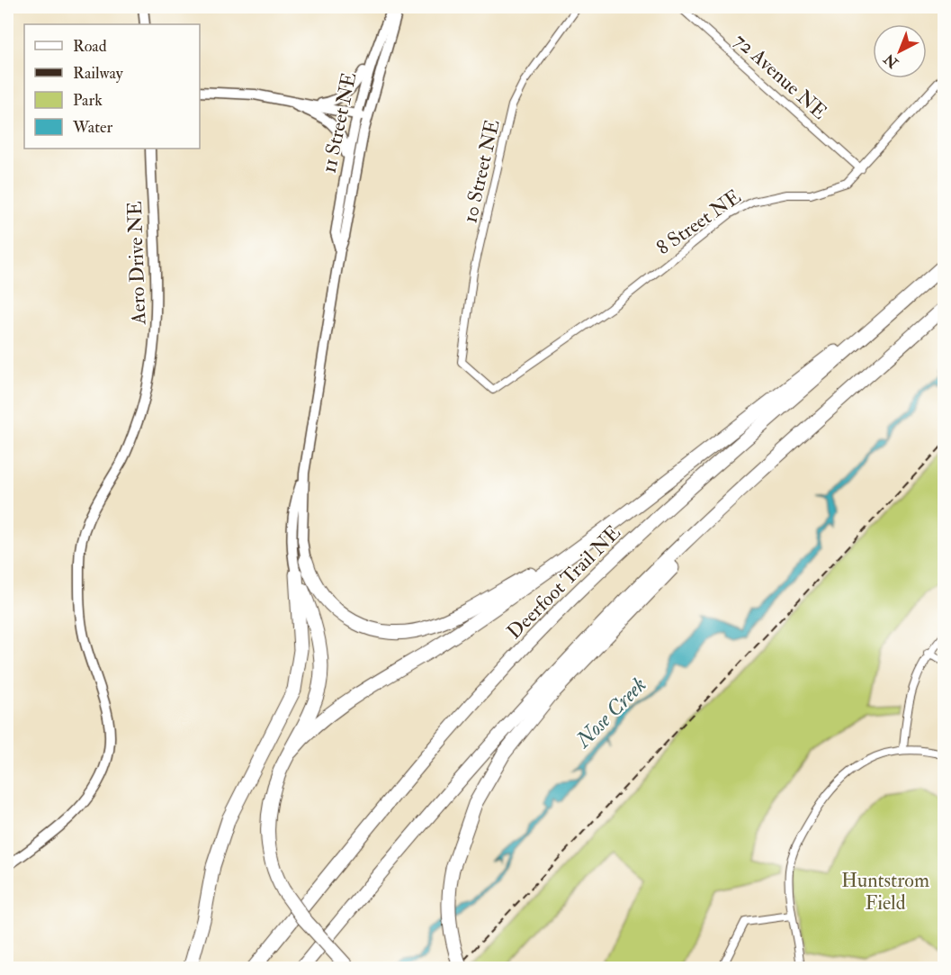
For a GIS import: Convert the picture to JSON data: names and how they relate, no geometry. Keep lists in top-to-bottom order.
{
  "streets": {
    "highway": ["Deerfoot Trail NE"],
    "street": [
      "72 Avenue NE",
      "11 Street NE",
      "10 Street NE",
      "8 Street NE",
      "Aero Drive NE"
    ]
  },
  "crossings": [
    ["72 Avenue NE", "8 Street NE"],
    ["10 Street NE", "8 Street NE"]
  ],
  "water": ["Nose Creek"],
  "parks": ["Huntstrom Field"],
  "legend": [
    "Road",
    "Railway",
    "Park",
    "Water"
  ],
  "north": "bottom left"
}
